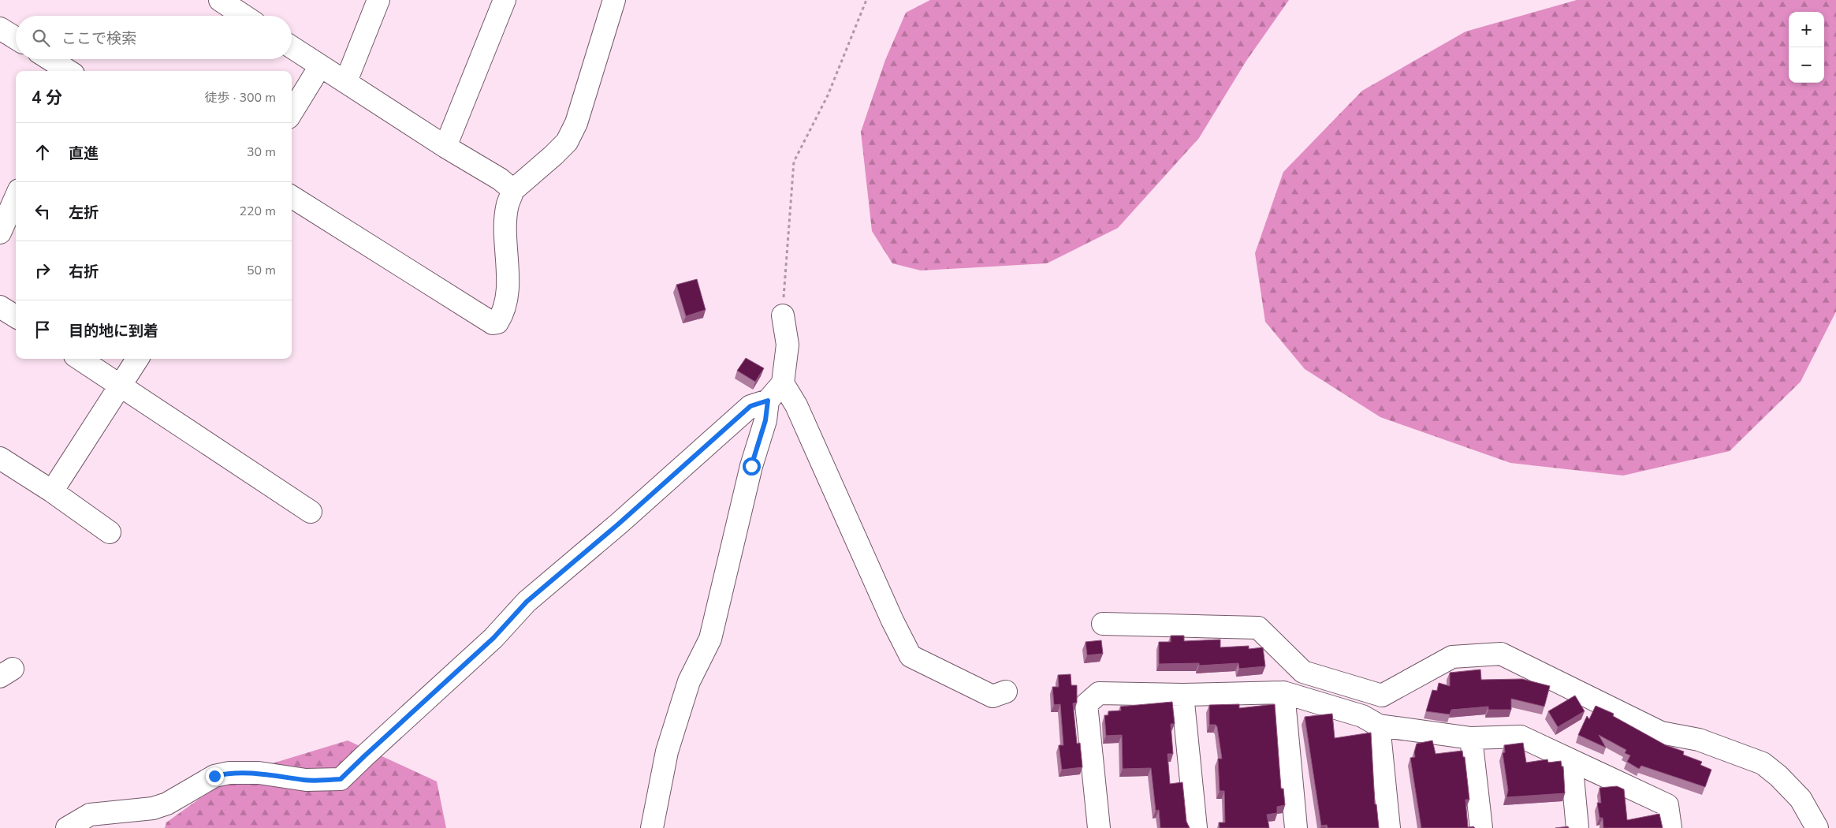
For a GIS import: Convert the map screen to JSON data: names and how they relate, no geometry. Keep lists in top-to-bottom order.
{
  "page": {
    "map_buttons": ["+", "−"],
    "search": "ここで検索",
    "heading": ["4 分", "徒歩 · 300 m"],
    "list": [
      ["直進", "30 m"],
      ["左折", "220 m"],
      ["右折", "50 m"],
      "目的地に到着"
    ]
  }
}
